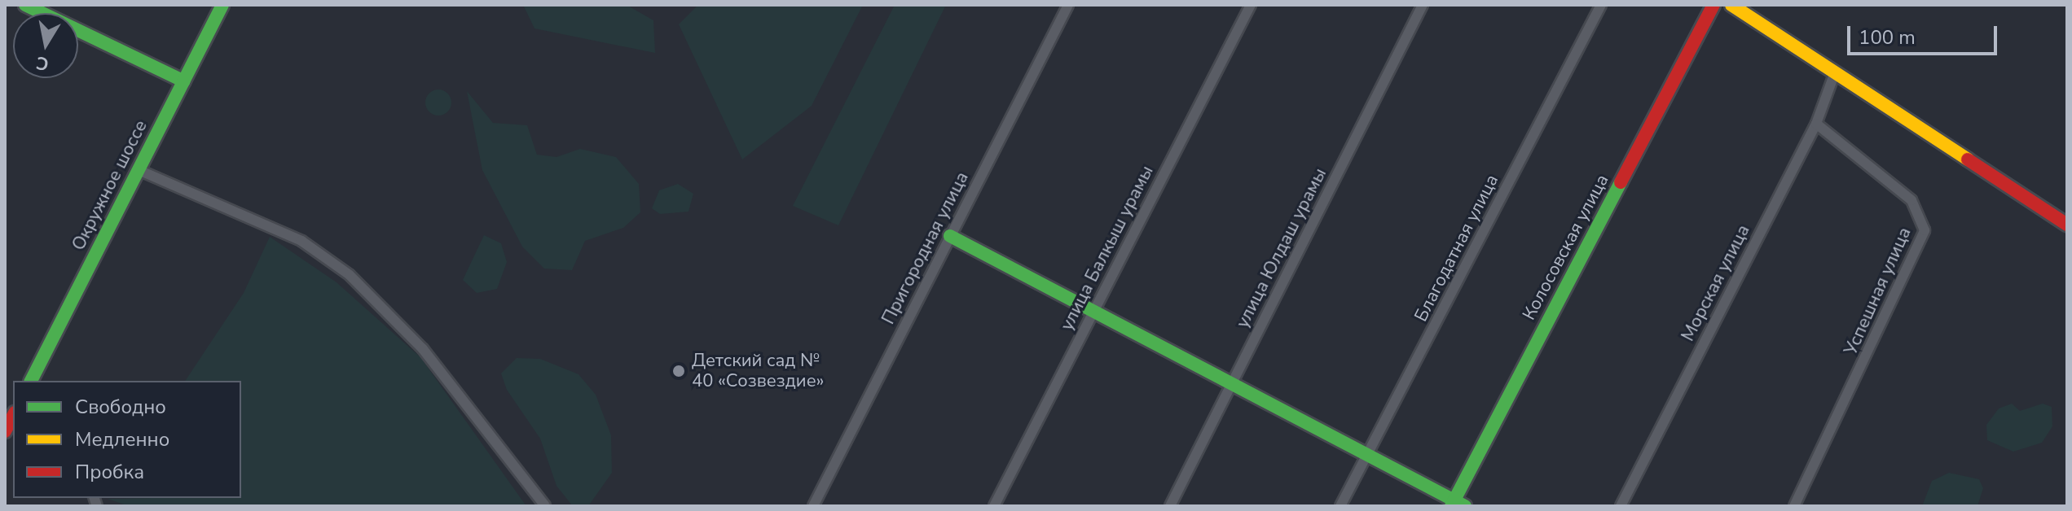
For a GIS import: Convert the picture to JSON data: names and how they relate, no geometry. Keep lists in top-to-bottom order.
{
  "streets": {
    "street": [
      "Окружное шоссе",
      "Колосовская улица",
      "Пригородная улица",
      "улица Балкыш урамы",
      "улица Юлдаш урамы",
      "Благодатная улица",
      "Морская улица",
      "Успешная улица"
    ]
  },
  "crossings": [
    ["Морская улица", "Успешная улица"]
  ],
  "places": ["Детский сад № 40 «Созвездие»"],
  "legend": ["Свободно", "Медленно", "Пробка"],
  "scale_bar": "100 m",
  "north": "bottom"
}
